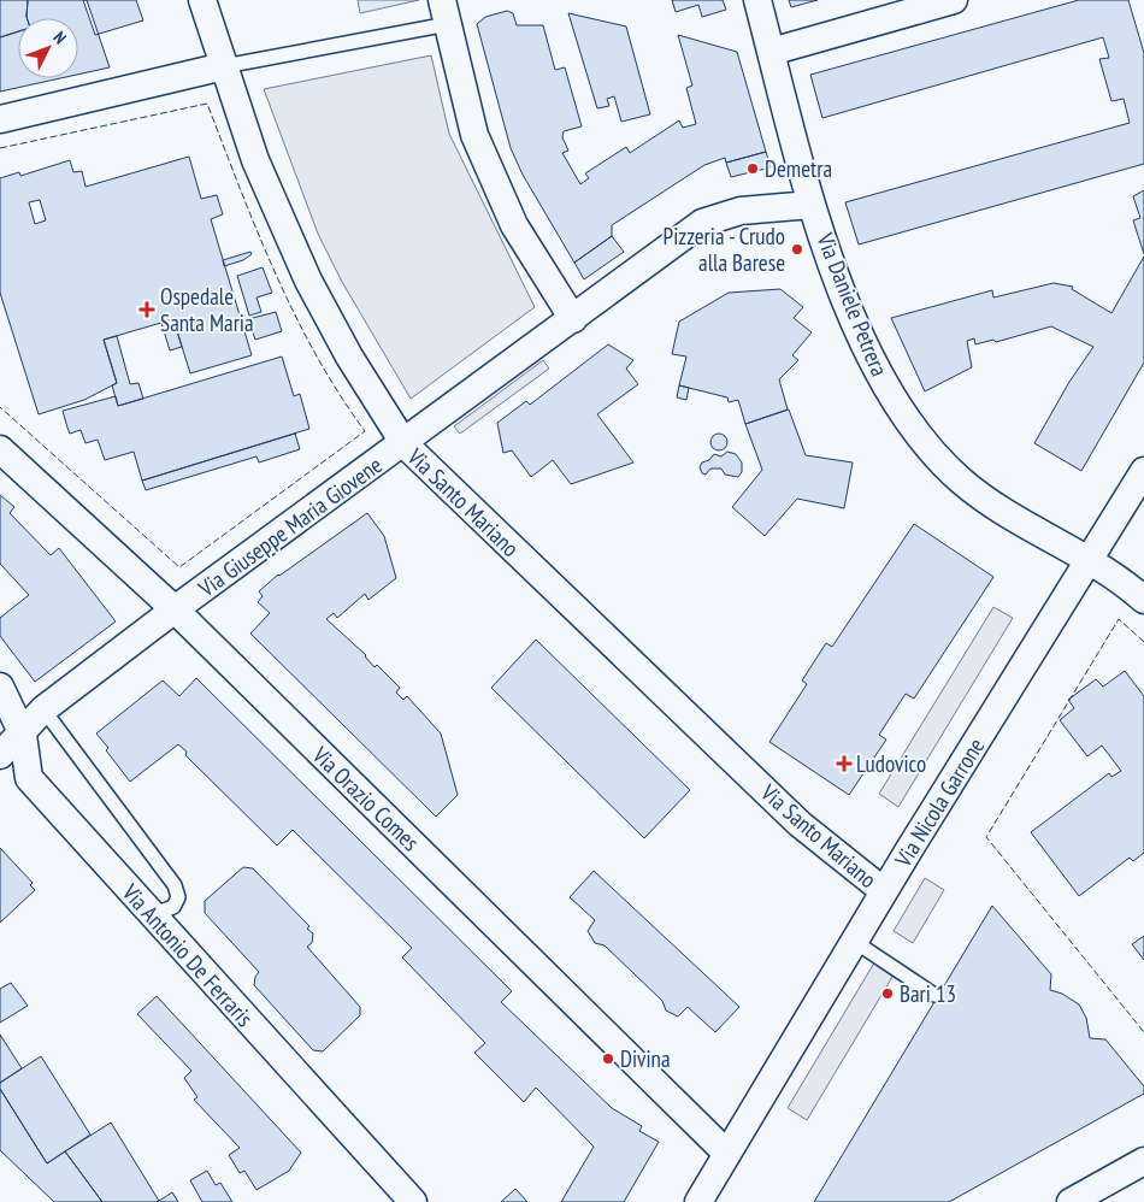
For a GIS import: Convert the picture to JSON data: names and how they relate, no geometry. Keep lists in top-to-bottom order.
{
  "streets": {
    "street": [
      "Via Daniele Petrera",
      "Via Santo Mariano",
      "Via Giuseppe Maria Giovene",
      "Via Orazio Comes",
      "Via Nicola Garrone",
      "Via Antonio De Ferraris"
    ]
  },
  "crossings": [
    ["Via Daniele Petrera", "Via Giuseppe Maria Giovene"],
    ["Via Daniele Petrera", "Via Nicola Garrone"],
    ["Via Santo Mariano", "Via Giuseppe Maria Giovene"],
    ["Via Santo Mariano", "Via Nicola Garrone"],
    ["Via Giuseppe Maria Giovene", "Via Orazio Comes"],
    ["Via Giuseppe Maria Giovene", "Via Antonio De Ferraris"],
    ["Via Orazio Comes", "Via Nicola Garrone"]
  ],
  "places": {
    "other": [
      "Demetra",
      "Pizzeria - Crudo alla Barese",
      "Bari 13",
      "Divina"
    ],
    "health": ["Ospedale Santa Maria", "Ludovico"]
  },
  "north": "top right"
}
